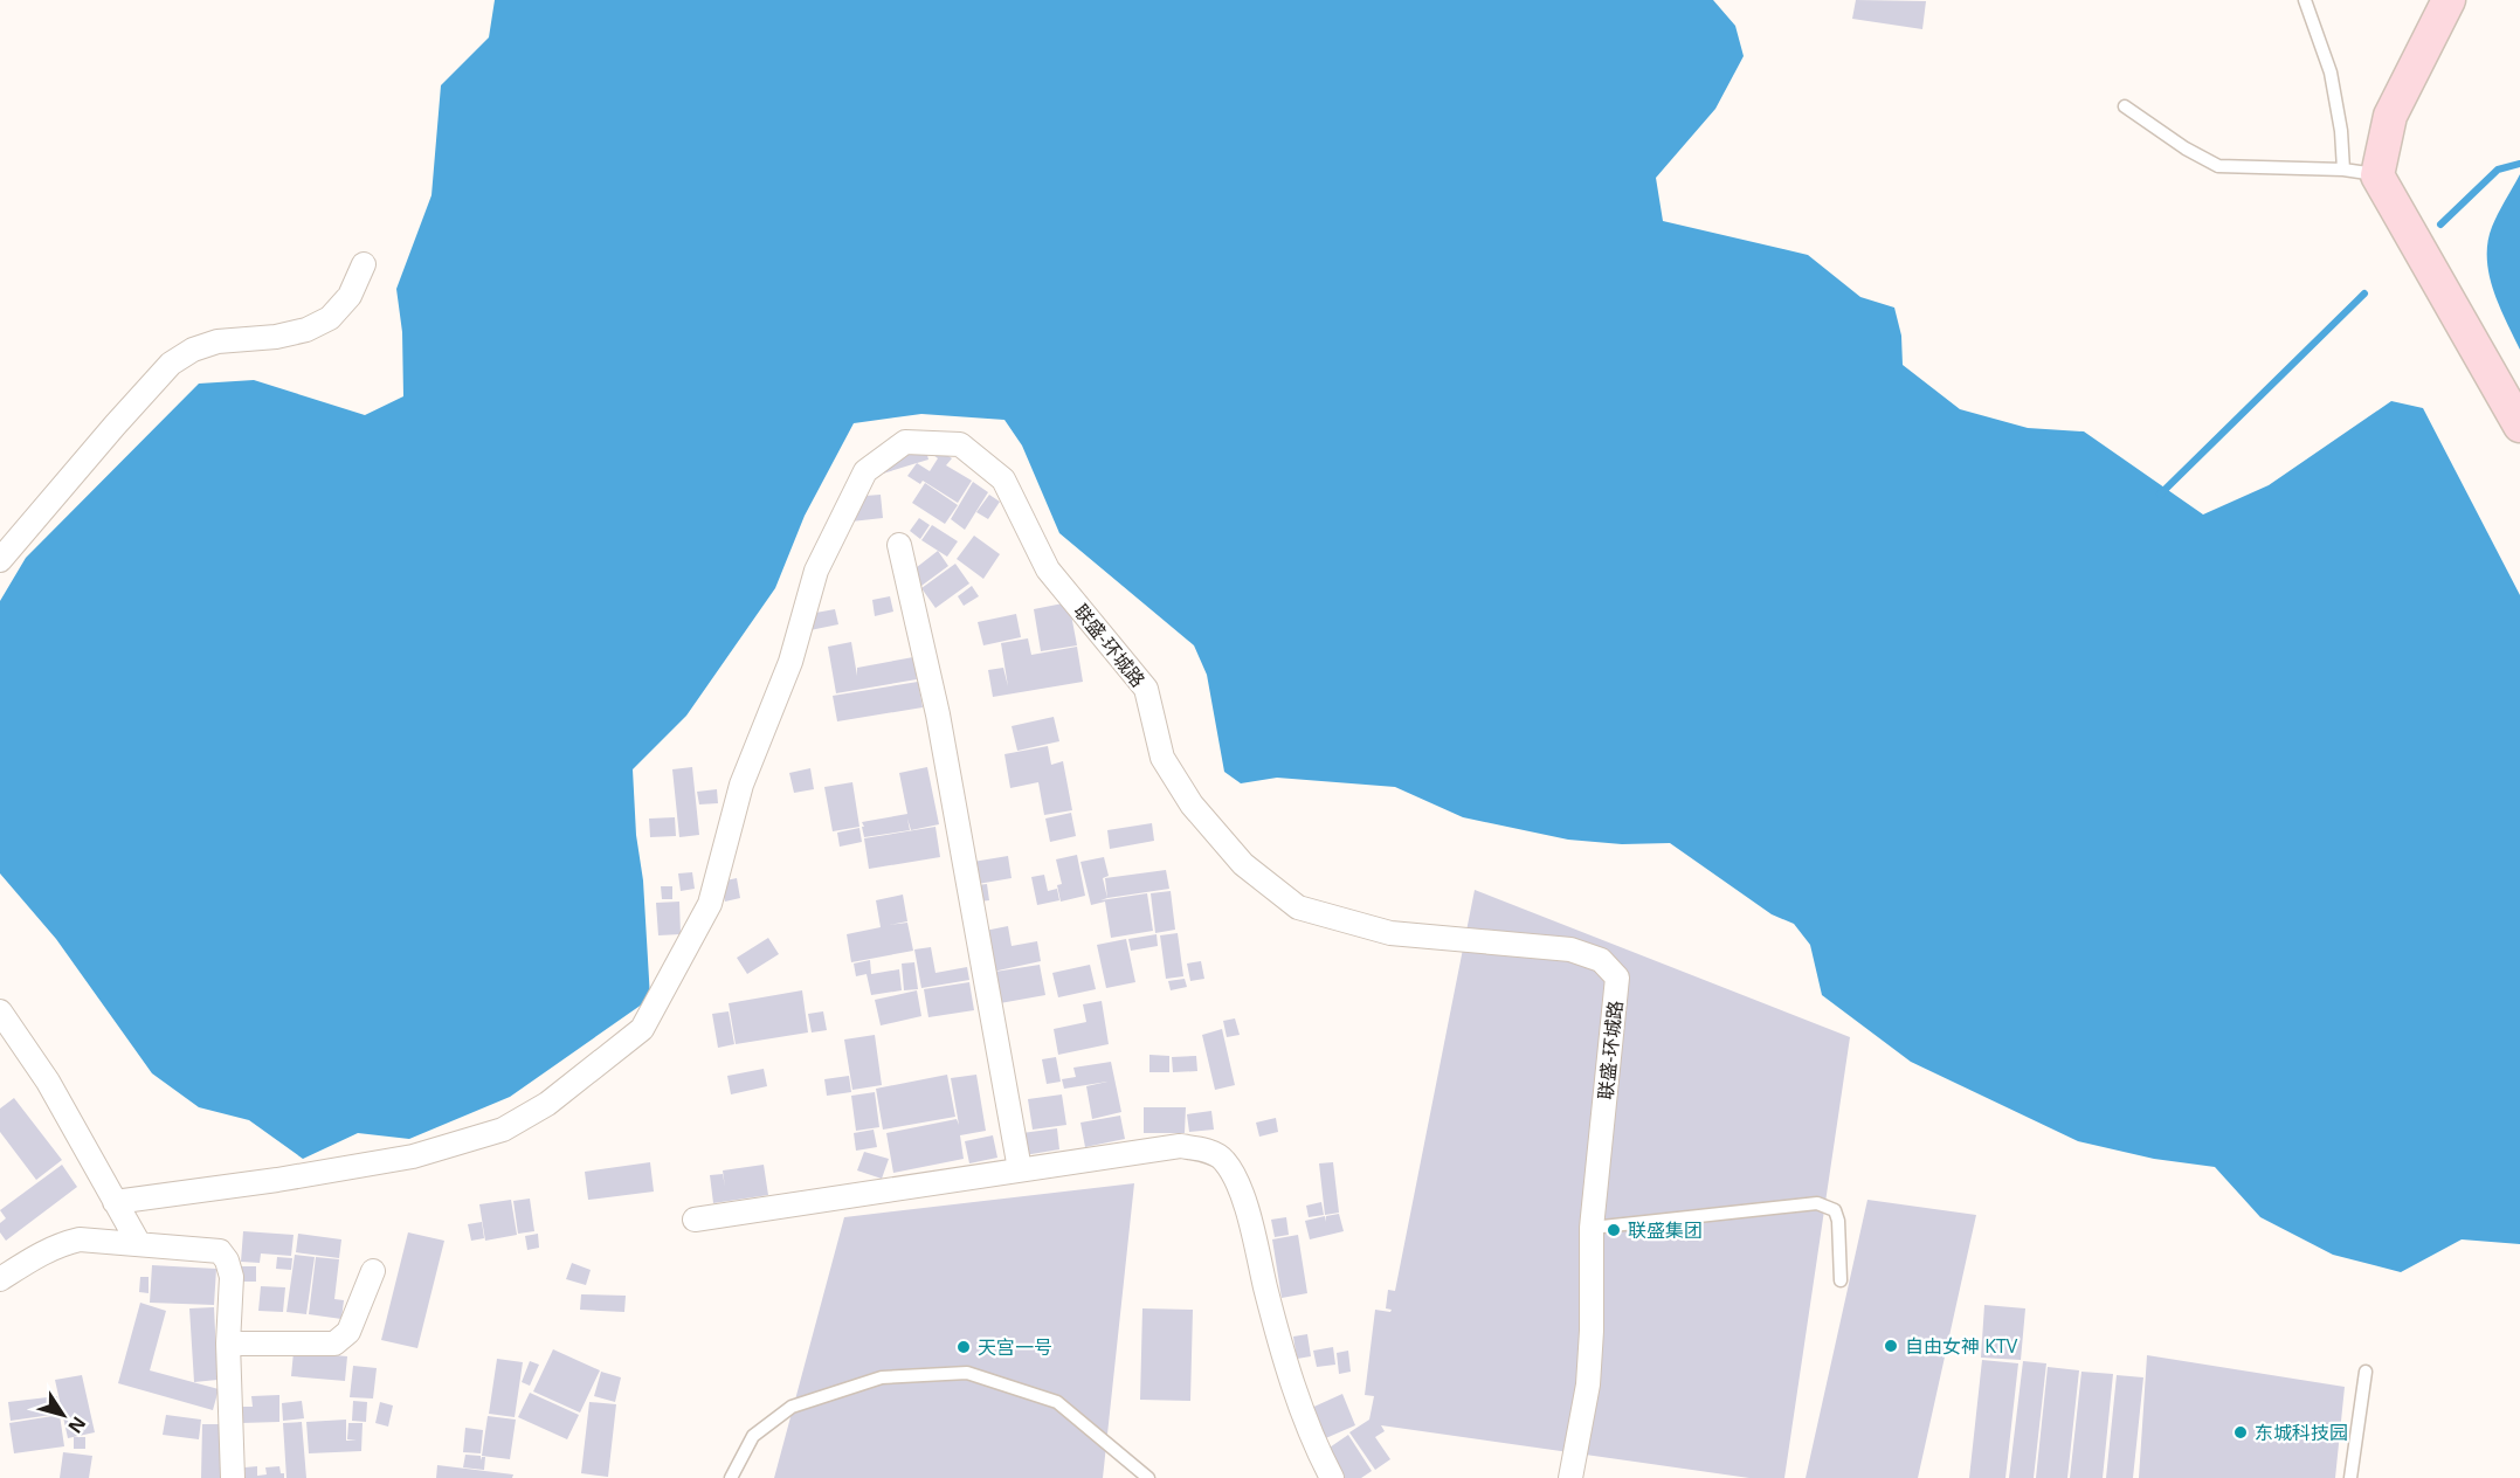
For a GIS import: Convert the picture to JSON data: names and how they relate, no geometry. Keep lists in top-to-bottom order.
{
  "streets": {
    "street": ["联盛-环城路"]
  },
  "places": [
    "联盛集团",
    "自由女神 KTV",
    "天宫一号",
    "东城科技园"
  ],
  "north": "bottom right"
}
